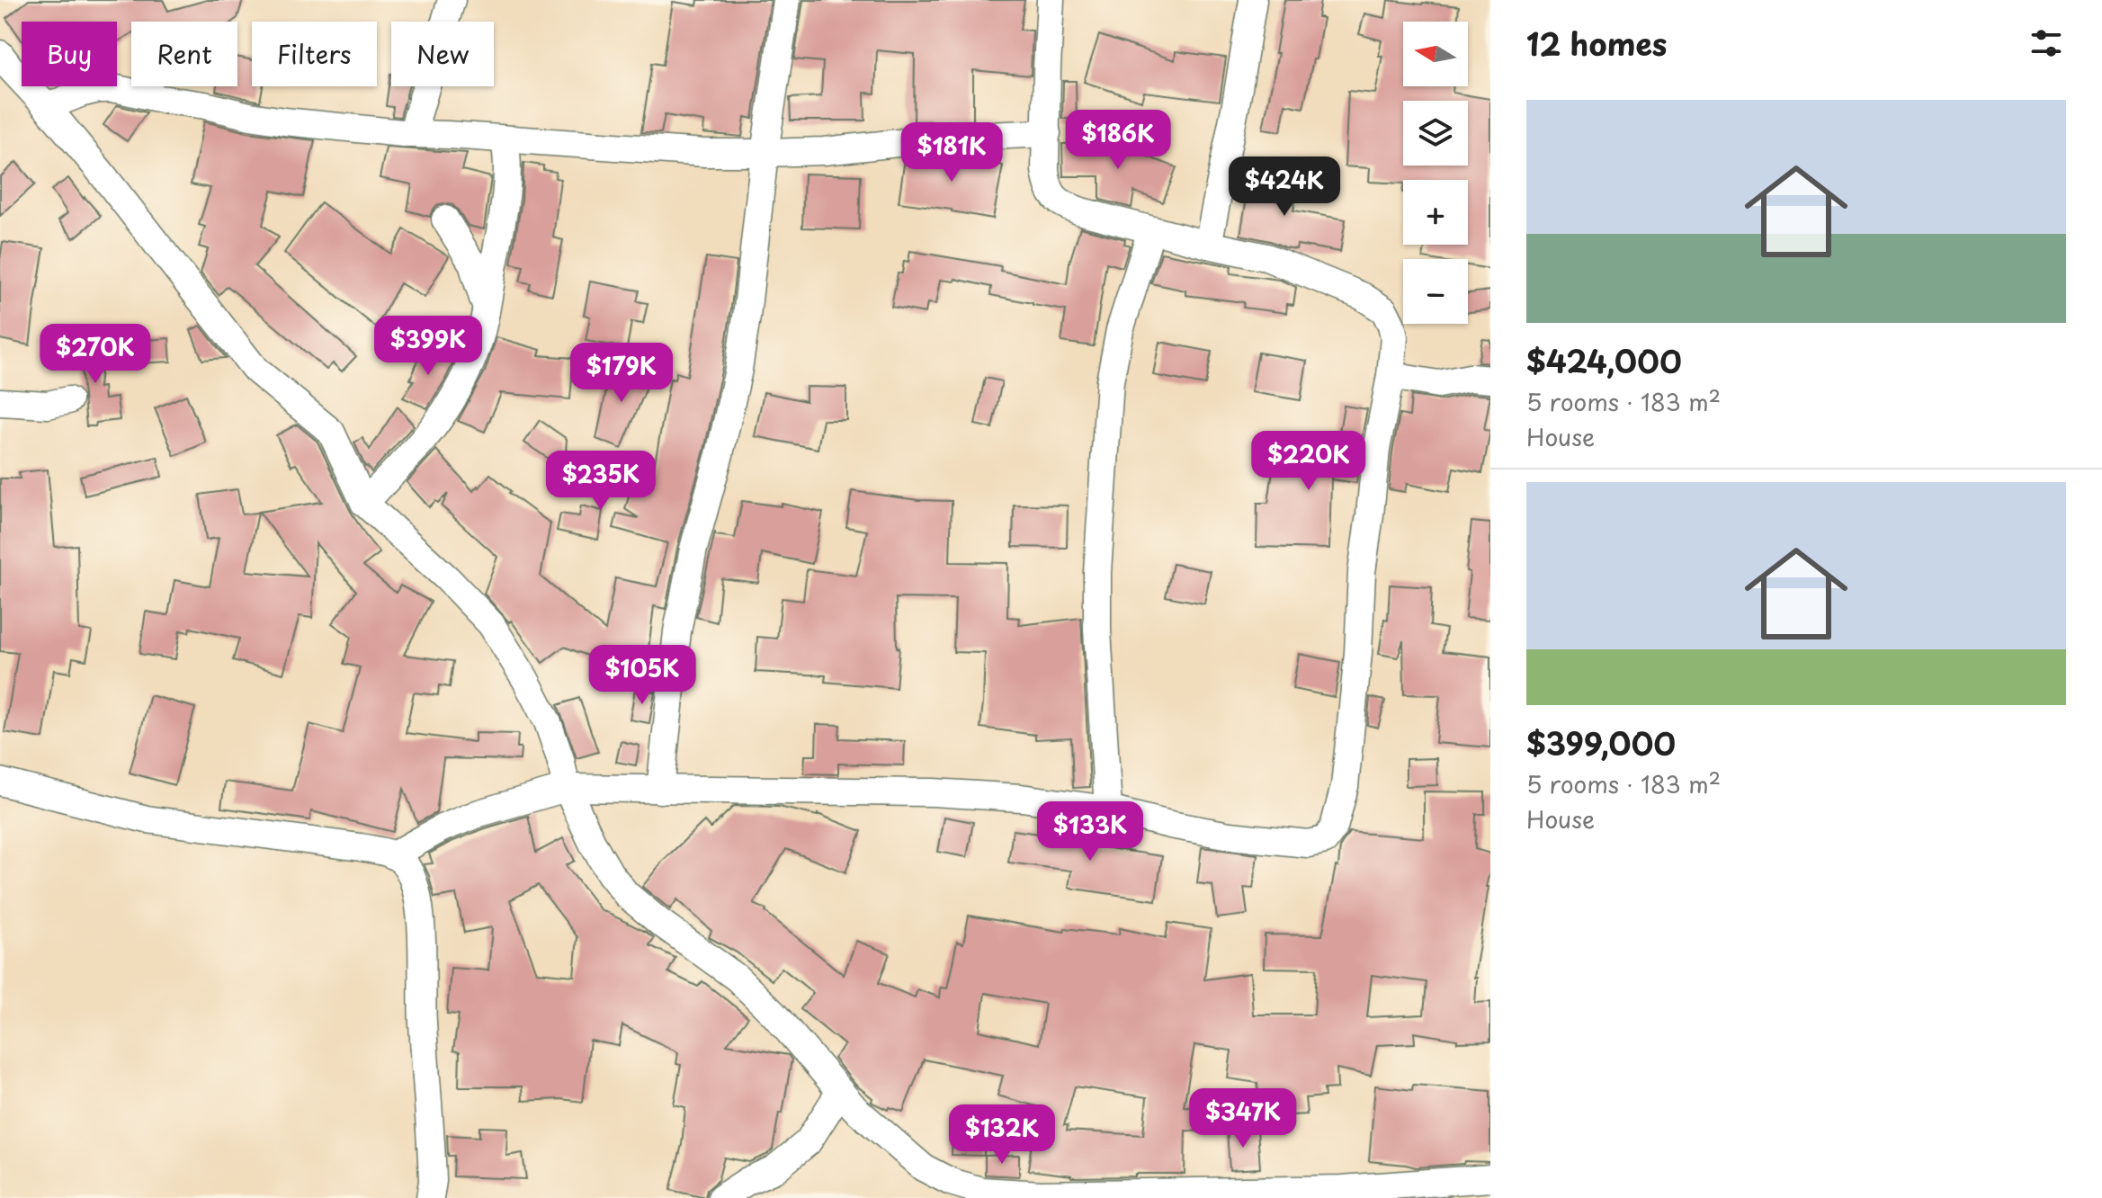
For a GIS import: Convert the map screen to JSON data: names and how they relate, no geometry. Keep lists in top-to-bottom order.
{
  "north": "left",
  "page": {
    "heading": "12 homes",
    "map_buttons": ["+", "−"],
    "chip": [
      "Buy",
      "Rent",
      "Filters",
      "New"
    ],
    "list": [
      {
        "name": "$424,000",
        "note": "5 rooms · 183 m² · House"
      },
      {
        "name": "$399,000",
        "note": "5 rooms · 183 m² · House"
      }
    ],
    "price": [
      "$186K",
      "$181K",
      "$424K",
      "$399K",
      "$270K",
      "$179K",
      "$220K",
      "$235K",
      "$105K",
      "$133K",
      "$347K",
      "$132K"
    ]
  }
}
